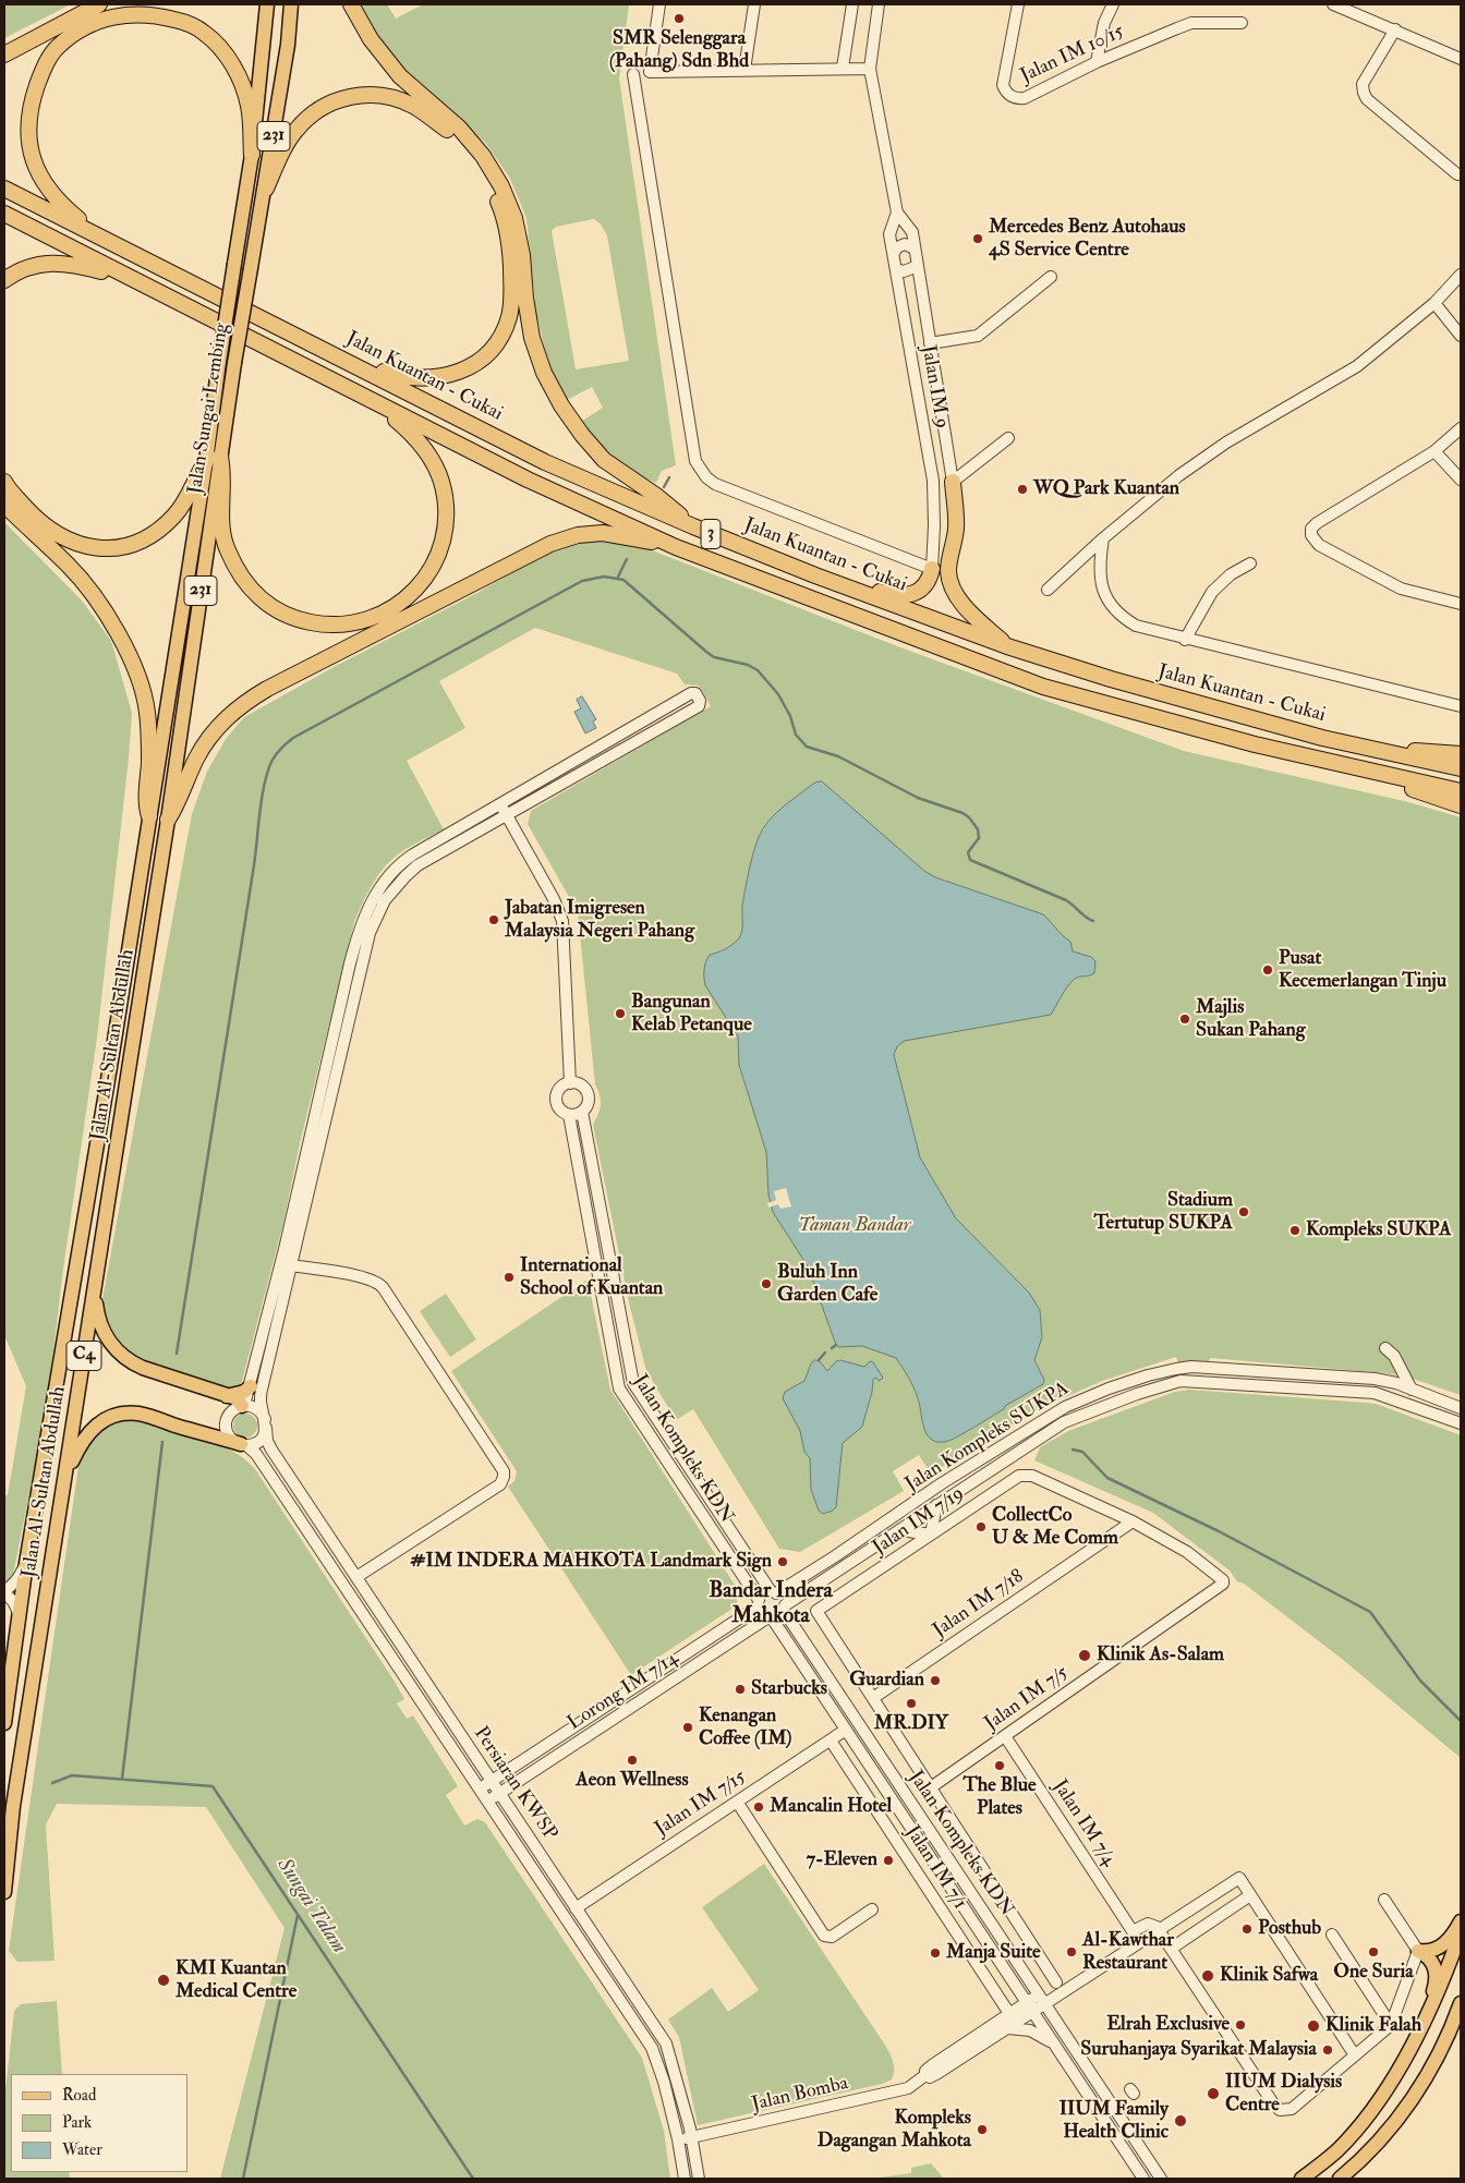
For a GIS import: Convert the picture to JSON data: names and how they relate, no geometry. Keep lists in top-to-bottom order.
{
  "streets": {
    "highway": ["Jalan Kuantan - Cukai", "3"],
    "main road": [
      "231",
      "Jalan Sungai Lembing",
      "Jalan Al-Sultan Abdullah",
      "C4"
    ],
    "street": [
      "Jalan IM 10/15",
      "Jalan IM 9",
      "Jalan Kompleks SUKPA",
      "Jalan Kompleks KDN",
      "Jalan IM 7/19",
      "Jalan IM 7/18",
      "Lorong IM 7/14",
      "Jalan IM 7/5",
      "Persiaran KWSP",
      "Jalan IM 7/15",
      "Jalan IM 7/4",
      "Jalan IM 7/1",
      "Jalan Bomba"
    ]
  },
  "crossings": [
    ["Jalan Sungai Lembing", "Jalan Al-Sultan Abdullah"],
    ["Jalan Kompleks SUKPA", "Jalan Kompleks KDN"],
    ["Jalan Kompleks SUKPA", "Lorong IM 7/14"],
    ["Jalan Kompleks KDN", "Lorong IM 7/14"],
    ["Jalan Kompleks KDN", "Jalan IM 7/15"],
    ["Jalan Kompleks KDN", "Jalan Bomba"],
    ["Jalan IM 7/19", "Jalan IM 7/18"],
    ["Jalan IM 7/19", "Jalan IM 7/5"],
    ["Jalan IM 7/19", "Jalan IM 7/1"],
    ["Lorong IM 7/14", "Persiaran KWSP"],
    ["Jalan IM 7/5", "Jalan IM 7/4"],
    ["Jalan IM 7/5", "Jalan IM 7/1"],
    ["Persiaran KWSP", "Jalan IM 7/15"],
    ["Persiaran KWSP", "Jalan Bomba"],
    ["Jalan IM 7/15", "Jalan IM 7/1"],
    ["Jalan IM 7/4", "Jalan Bomba"],
    ["Jalan IM 7/1", "Jalan Bomba"]
  ],
  "districts": ["Bandar Indera Mahkota"],
  "water": ["Sungai Talam"],
  "parks": ["Taman Bandar"],
  "places": [
    "SMR Selenggara (Pahang) Sdn Bhd",
    "Mercedes Benz Autohaus 4S Service Centre",
    "WQ Park Kuantan",
    "Jabatan Imigresen Malaysia Negeri Pahang",
    "Pusat Kecemerlangan Tinju",
    "Bangunan Kelab Petanque",
    "Majlis Sukan Pahang",
    "Stadium Tertutup SUKPA",
    "Kompleks SUKPA",
    "International School of Kuantan",
    "Buluh Inn Garden Cafe",
    "CollectCo U & Me Comm",
    "#IM INDERA MAHKOTA Landmark Sign",
    "Klinik As-Salam",
    "Guardian",
    "Starbucks",
    "MR.DIY",
    "Kenangan Coffee (IM)",
    "Aeon Wellness",
    "The Blue Plates",
    "Mancalin Hotel",
    "7-Eleven",
    "Posthub",
    "Al-Kawthar Restaurant",
    "One Suria",
    "Manja Suite",
    "Klinik Safwa",
    "KMI Kuantan Medical Centre",
    "Elrah Exclusive",
    "Klinik Falah",
    "Suruhanjaya Syarikat Malaysia",
    "IIUM Dialysis Centre",
    "IIUM Family Health Clinic",
    "Kompleks Dagangan Mahkota"
  ],
  "legend": ["Road", "Park", "Water"]
}
